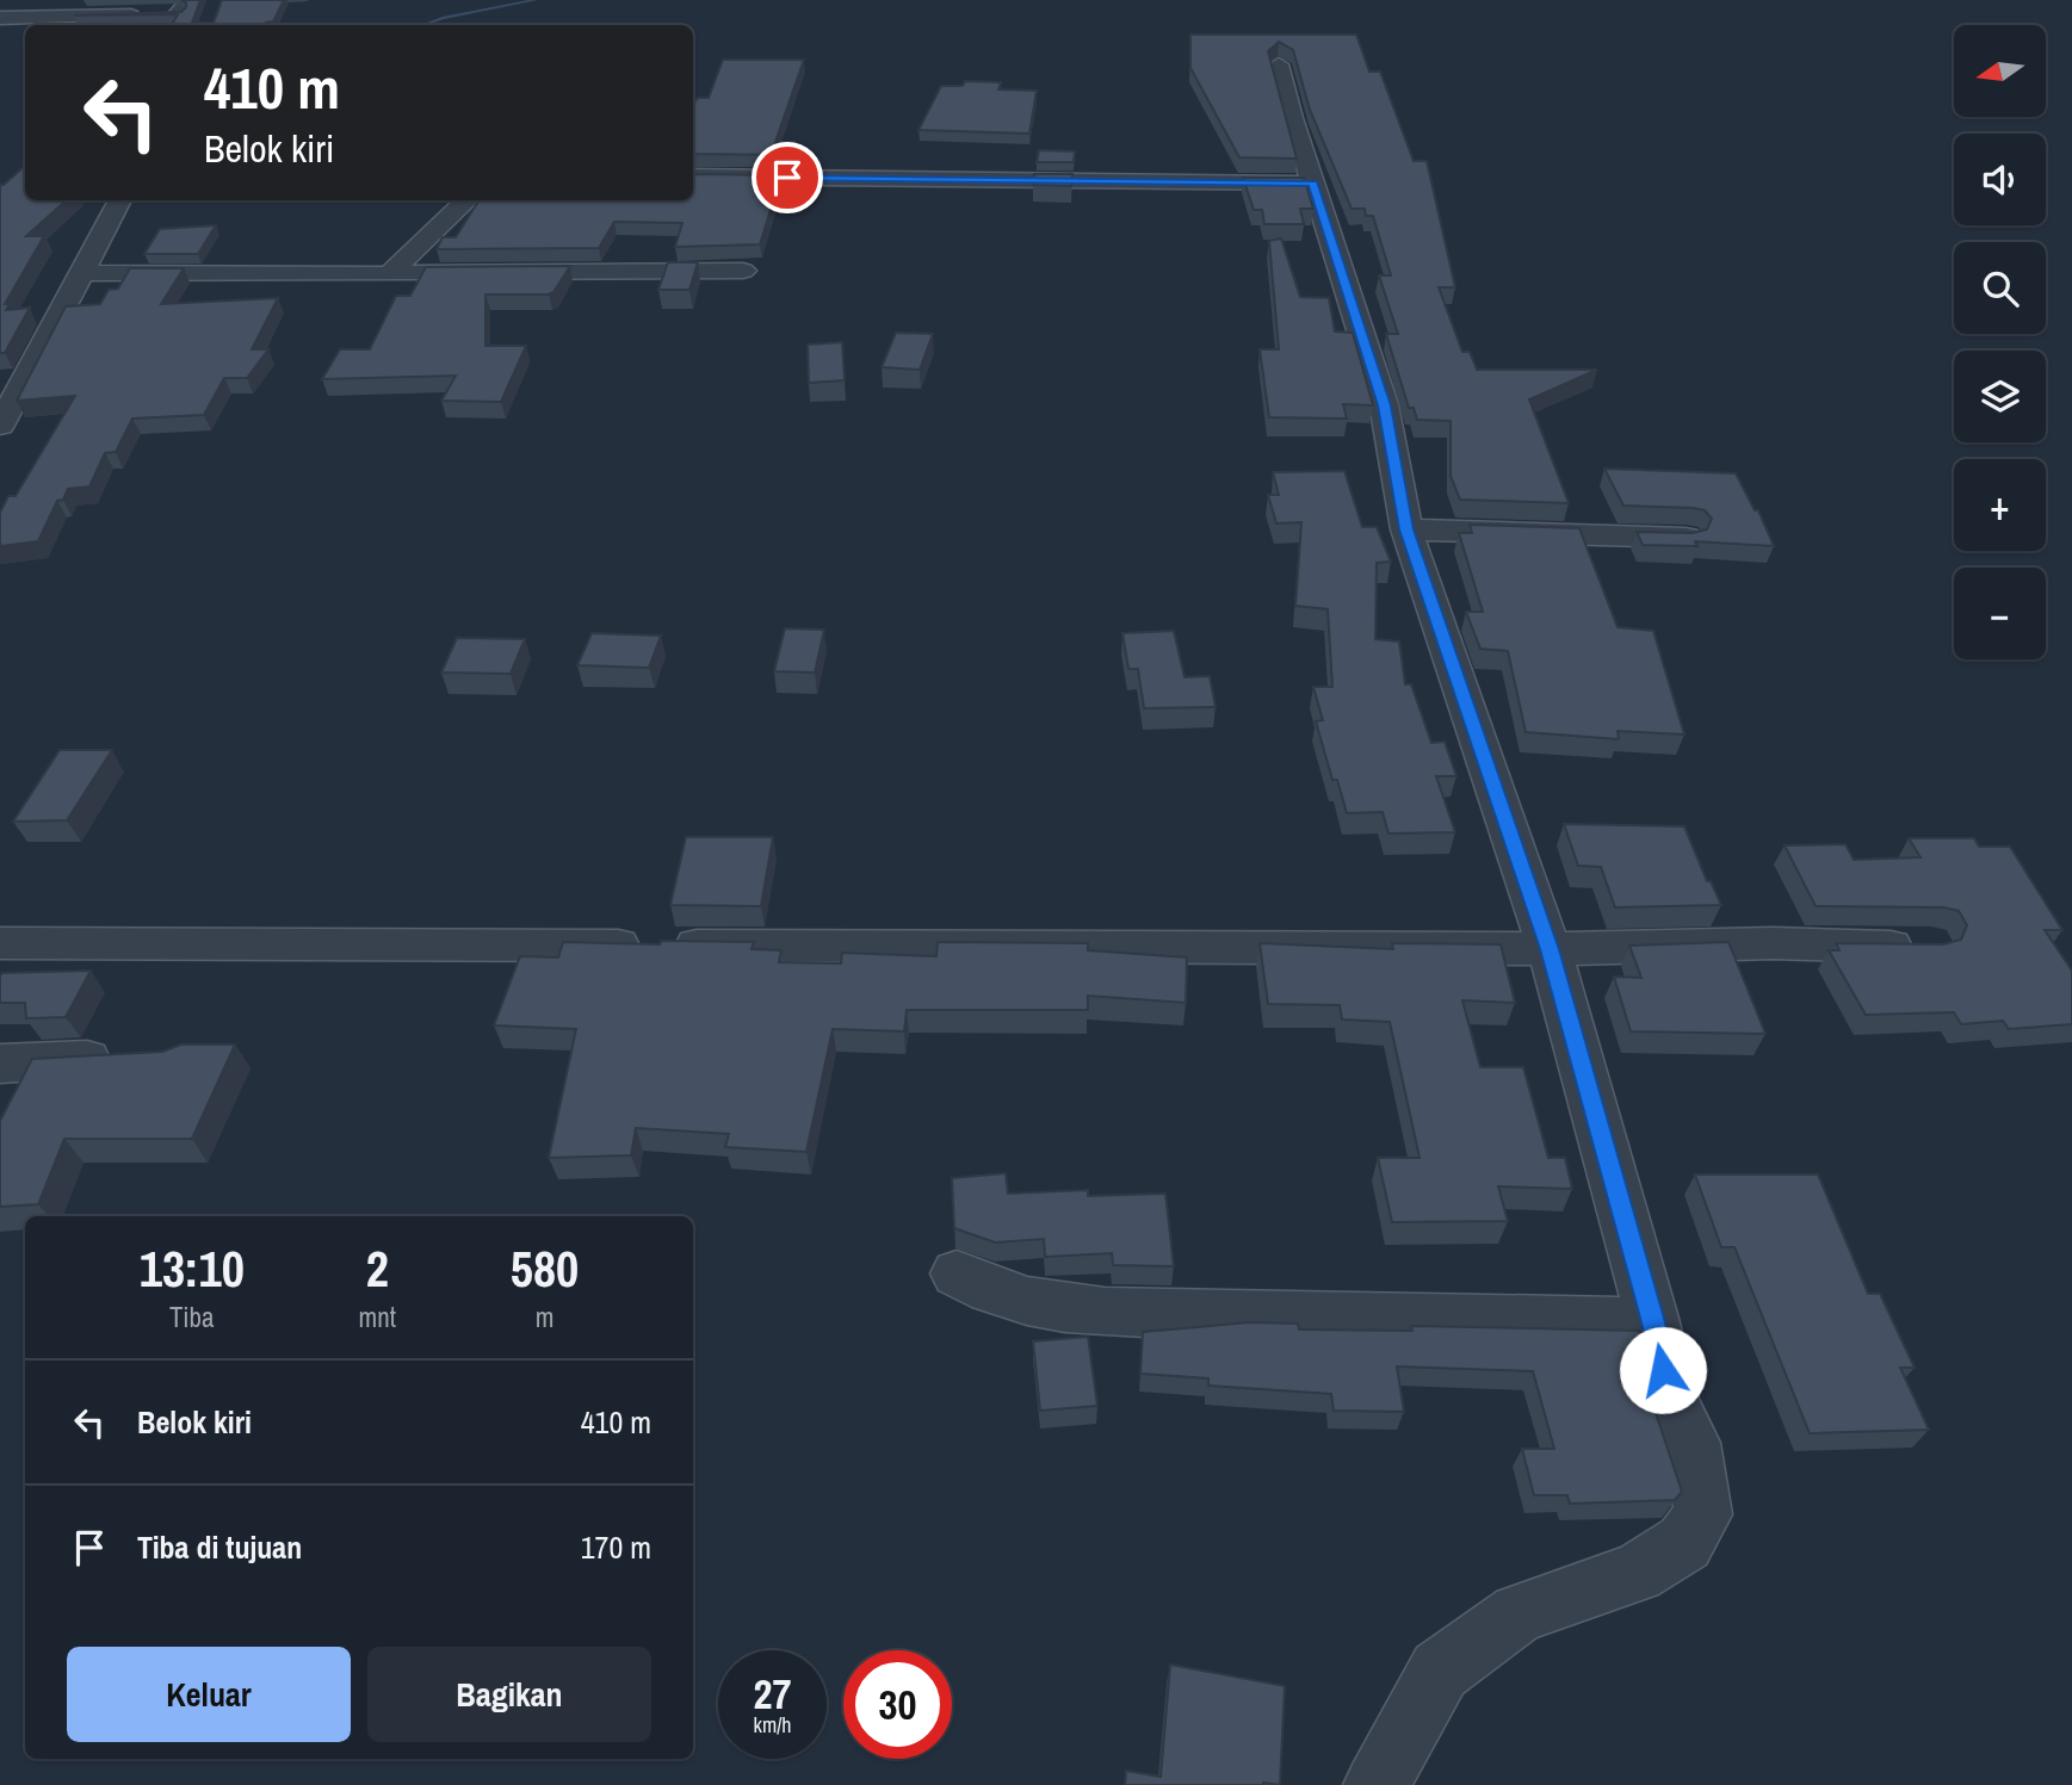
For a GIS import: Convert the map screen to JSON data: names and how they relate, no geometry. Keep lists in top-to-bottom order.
{
  "north": "left",
  "page": {
    "map_buttons": ["+", "−"],
    "turn": ["410 m", "Belok kiri"],
    "eta": [
      "13:10",
      "Tiba",
      "2",
      "mnt",
      "580",
      "m"
    ],
    "list": [
      {
        "name": "Belok kiri",
        "value": "410 m"
      },
      {
        "name": "Tiba di tujuan",
        "value": "170 m"
      }
    ],
    "buttons": ["Keluar", "Bagikan"],
    "speed": "27 km/h",
    "limit": "30"
  }
}
